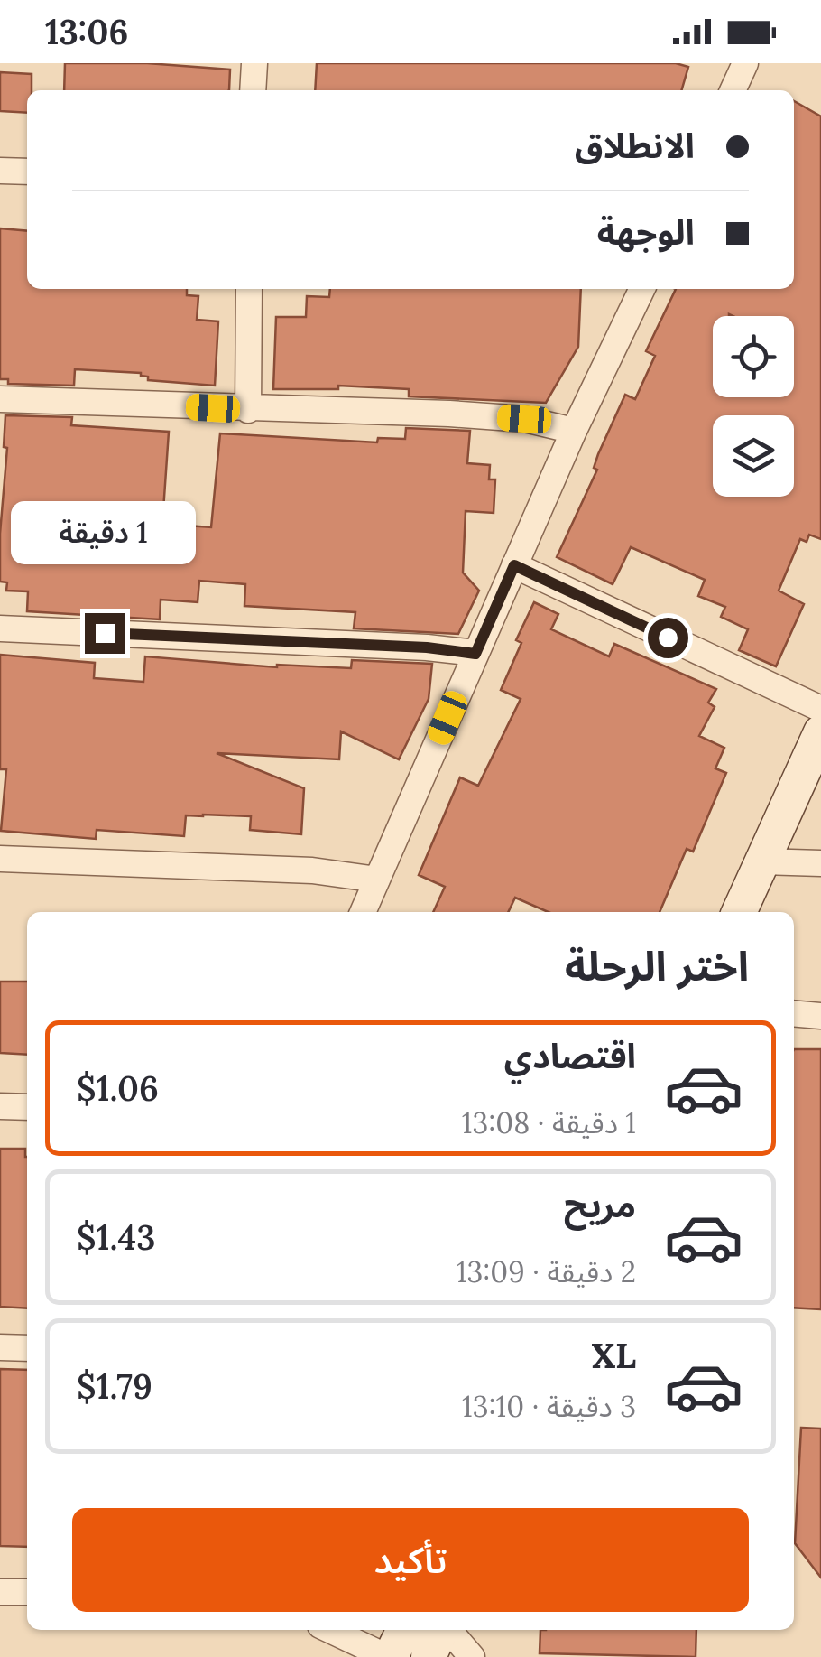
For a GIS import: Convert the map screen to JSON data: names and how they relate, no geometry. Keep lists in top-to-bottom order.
{
  "page": {
    "status": "13:06",
    "banner": ["الانطلاق", "الوجهة"],
    "bubble": "1 دقيقة",
    "heading": "اختر الرحلة",
    "list": [
      {
        "name": "اقتصادي",
        "note": "1 دقيقة · 13:08",
        "value": "$1.06"
      },
      {
        "name": "مريح",
        "note": "2 دقيقة · 13:09",
        "value": "$1.43"
      },
      {
        "name": "XL",
        "note": "3 دقيقة · 13:10",
        "value": "$1.79"
      }
    ],
    "buttons": "تأكيد"
  }
}
